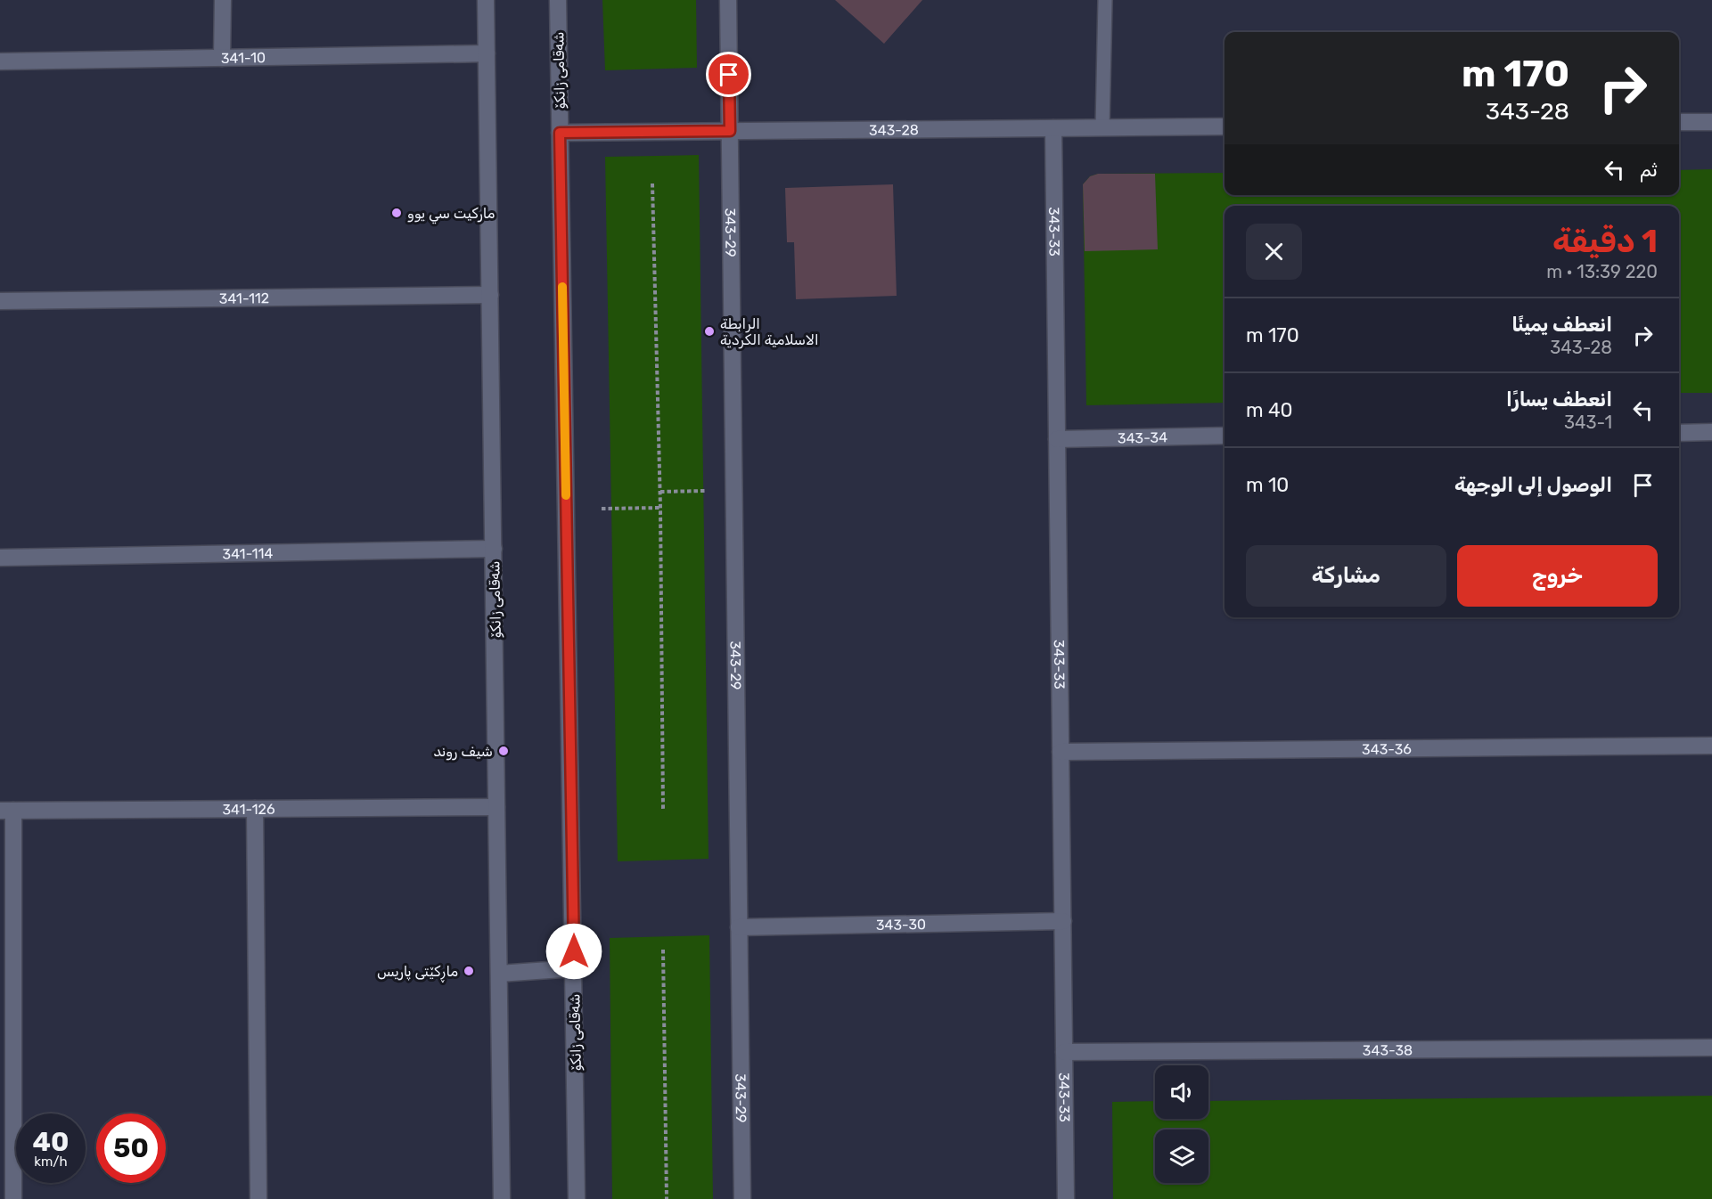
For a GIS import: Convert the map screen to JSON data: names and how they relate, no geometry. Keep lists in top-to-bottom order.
{
  "streets": {
    "street": [
      "341-10",
      "شەقامی زانکۆ",
      "343-28",
      "343-33",
      "343-29",
      "341-112",
      "343-34",
      "341-114",
      "343-36",
      "341-126",
      "343-30",
      "343-38"
    ]
  },
  "crossings": [
    ["341-10", "شەقامی زانکۆ"],
    ["شەقامی زانکۆ", "343-28"],
    ["شەقامی زانکۆ", "341-112"],
    ["شەقامی زانکۆ", "341-114"],
    ["شەقامی زانکۆ", "341-126"],
    ["343-28", "343-33"],
    ["343-28", "343-29"],
    ["343-33", "343-34"],
    ["343-33", "343-36"],
    ["343-33", "343-30"],
    ["343-33", "343-38"],
    ["343-29", "343-30"]
  ],
  "places": [
    "ماركيت سي يوو",
    "الرابطة الاسلامية الكردية",
    "شیف روند",
    "ماڕکێتی پاریس"
  ],
  "page": {
    "turn": ["170 m", "343-28"],
    "then": "ثم",
    "heading": ["1 دقيقة", "220 m · 13:39"],
    "list": [
      {
        "name": "انعطف يمينًا",
        "note": "343-28",
        "value": "170 m"
      },
      {
        "name": "انعطف يسارًا",
        "note": "343-1",
        "value": "40 m"
      },
      {
        "name": "الوصول إلى الوجهة",
        "value": "10 m"
      }
    ],
    "buttons": ["خروج", "مشاركة"],
    "speed": "40 km/h",
    "limit": "50"
  }
}
